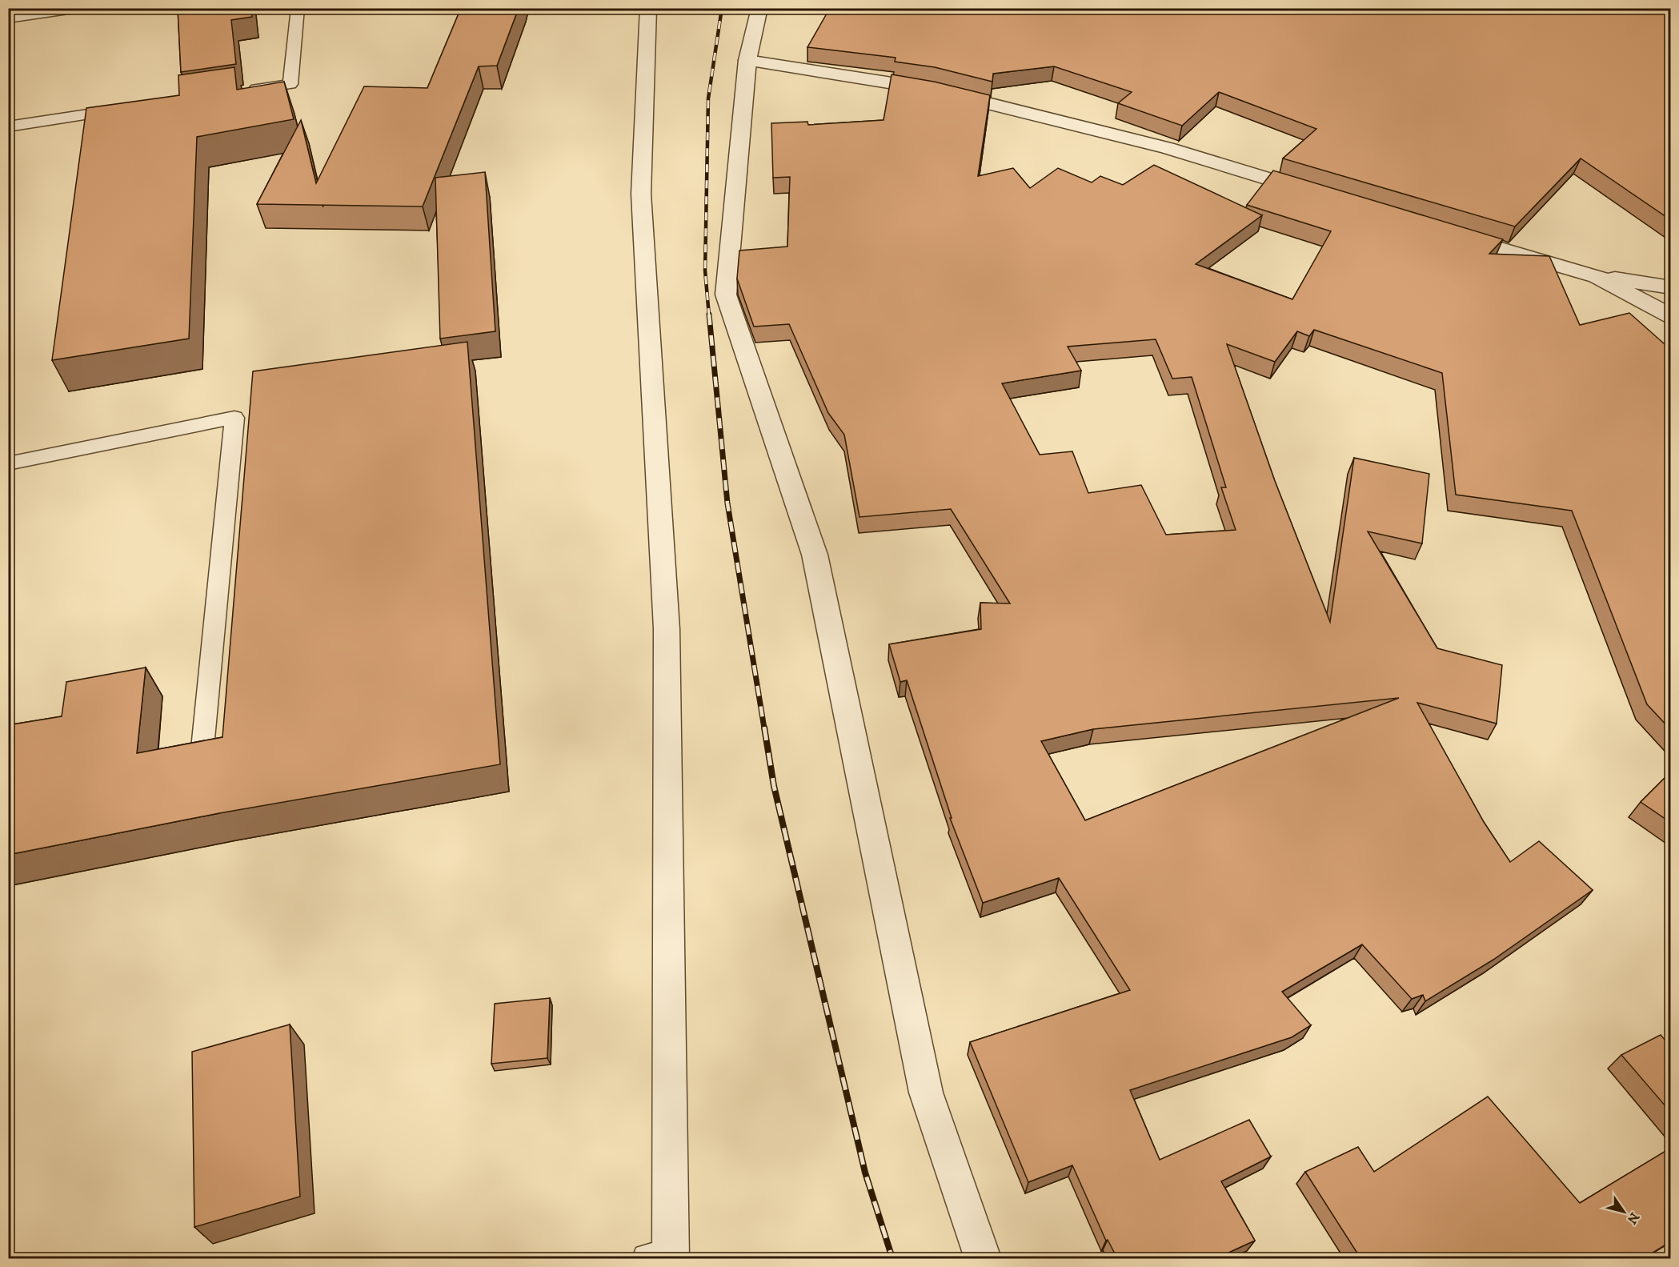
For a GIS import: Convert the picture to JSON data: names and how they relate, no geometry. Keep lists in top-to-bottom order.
{
  "north": "bottom right"
}
